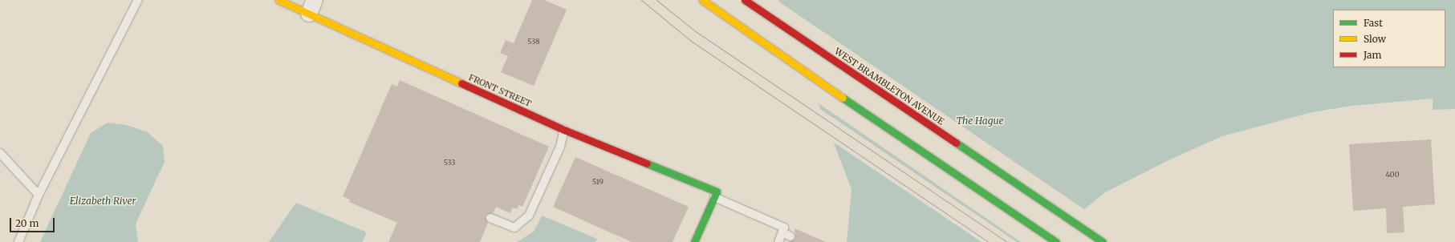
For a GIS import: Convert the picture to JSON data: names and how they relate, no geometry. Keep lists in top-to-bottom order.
{
  "streets": {
    "main road": ["WEST BRAMBLETON AVENUE", "FRONT STREET"]
  },
  "water": ["The Hague", "Elizabeth River"],
  "house_numbers": [
    "538",
    "533",
    "400",
    "519"
  ],
  "legend": ["Fast", "Slow", "Jam"],
  "scale_bar": "20 m"
}
